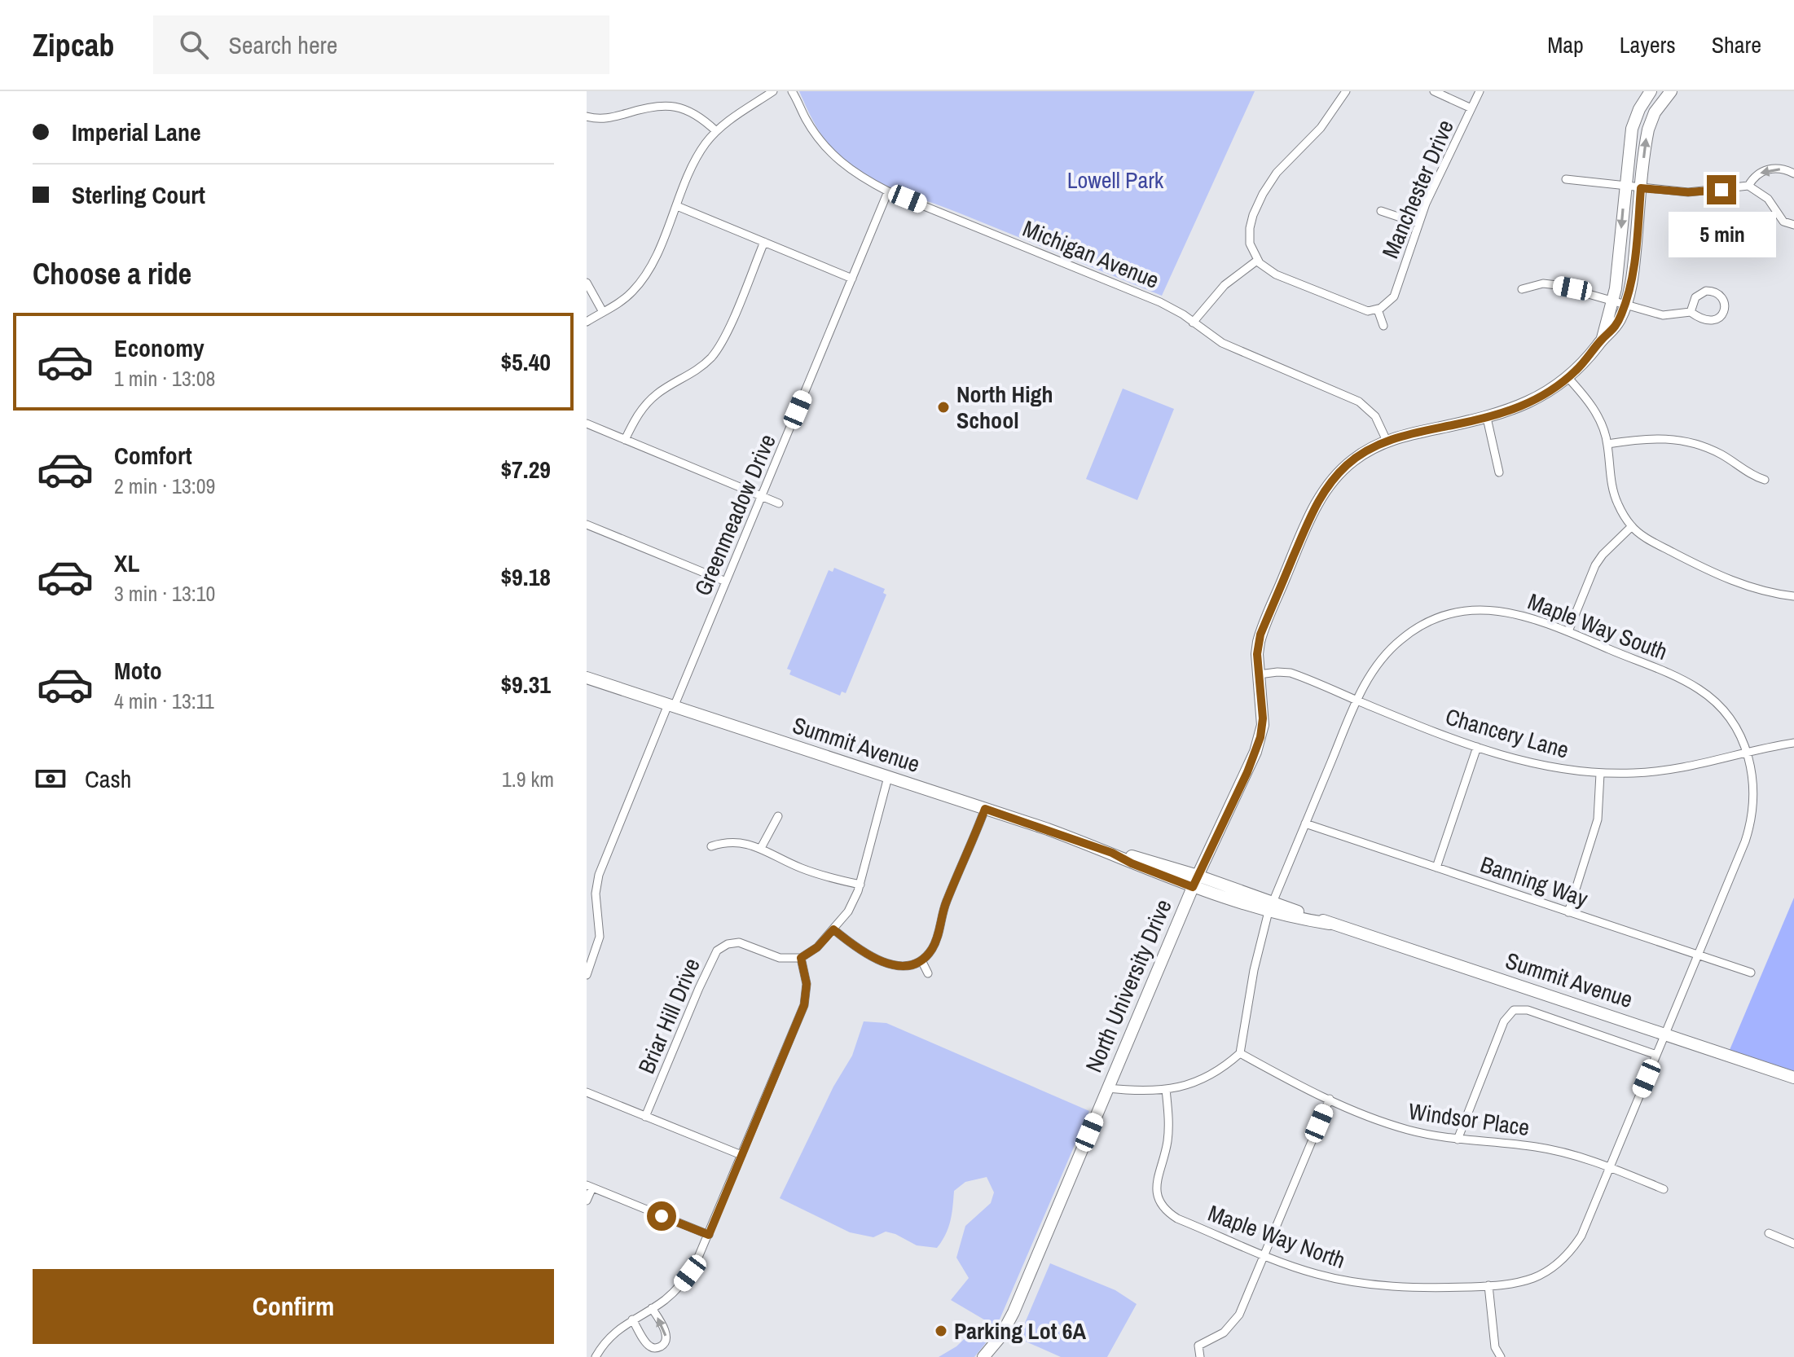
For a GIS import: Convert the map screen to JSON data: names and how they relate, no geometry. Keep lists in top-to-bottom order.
{
  "streets": {
    "street": [
      "Manchester Drive",
      "Michigan Avenue",
      "Greenmeadow Drive",
      "Maple Way South",
      "Chancery Lane",
      "Summit Avenue",
      "Banning Way",
      "North University Drive",
      "Briar Hill Drive",
      "Windsor Place",
      "Maple Way North"
    ]
  },
  "crossings": [
    ["Michigan Avenue", "Greenmeadow Drive"],
    ["Michigan Avenue", "North University Drive"],
    ["Greenmeadow Drive", "Summit Avenue"],
    ["Maple Way South", "Chancery Lane"],
    ["Maple Way South", "Summit Avenue"],
    ["Maple Way South", "Banning Way"],
    ["Maple Way South", "Windsor Place"],
    ["Maple Way South", "Maple Way North"],
    ["Chancery Lane", "North University Drive"],
    ["Summit Avenue", "North University Drive"],
    ["Summit Avenue", "Maple Way North"],
    ["Windsor Place", "Maple Way North"]
  ],
  "parks": ["Lowell Park"],
  "places": ["North High School", "Parking Lot 6A"],
  "page": {
    "header": "Zipcab",
    "search": "Search here",
    "nav": ["Map", "Layers", "Share"],
    "banner": ["Imperial Lane", "Sterling Court"],
    "bubble": "5 min",
    "heading": "Choose a ride",
    "list": [
      {
        "name": "Economy",
        "note": "1 min · 13:08",
        "value": "$5.40"
      },
      {
        "name": "Comfort",
        "note": "2 min · 13:09",
        "value": "$7.29"
      },
      {
        "name": "XL",
        "note": "3 min · 13:10",
        "value": "$9.18"
      },
      {
        "name": "Moto",
        "note": "4 min · 13:11",
        "value": "$9.31"
      }
    ],
    "pay": ["Cash", "1.9 km"],
    "buttons": "Confirm"
  }
}
